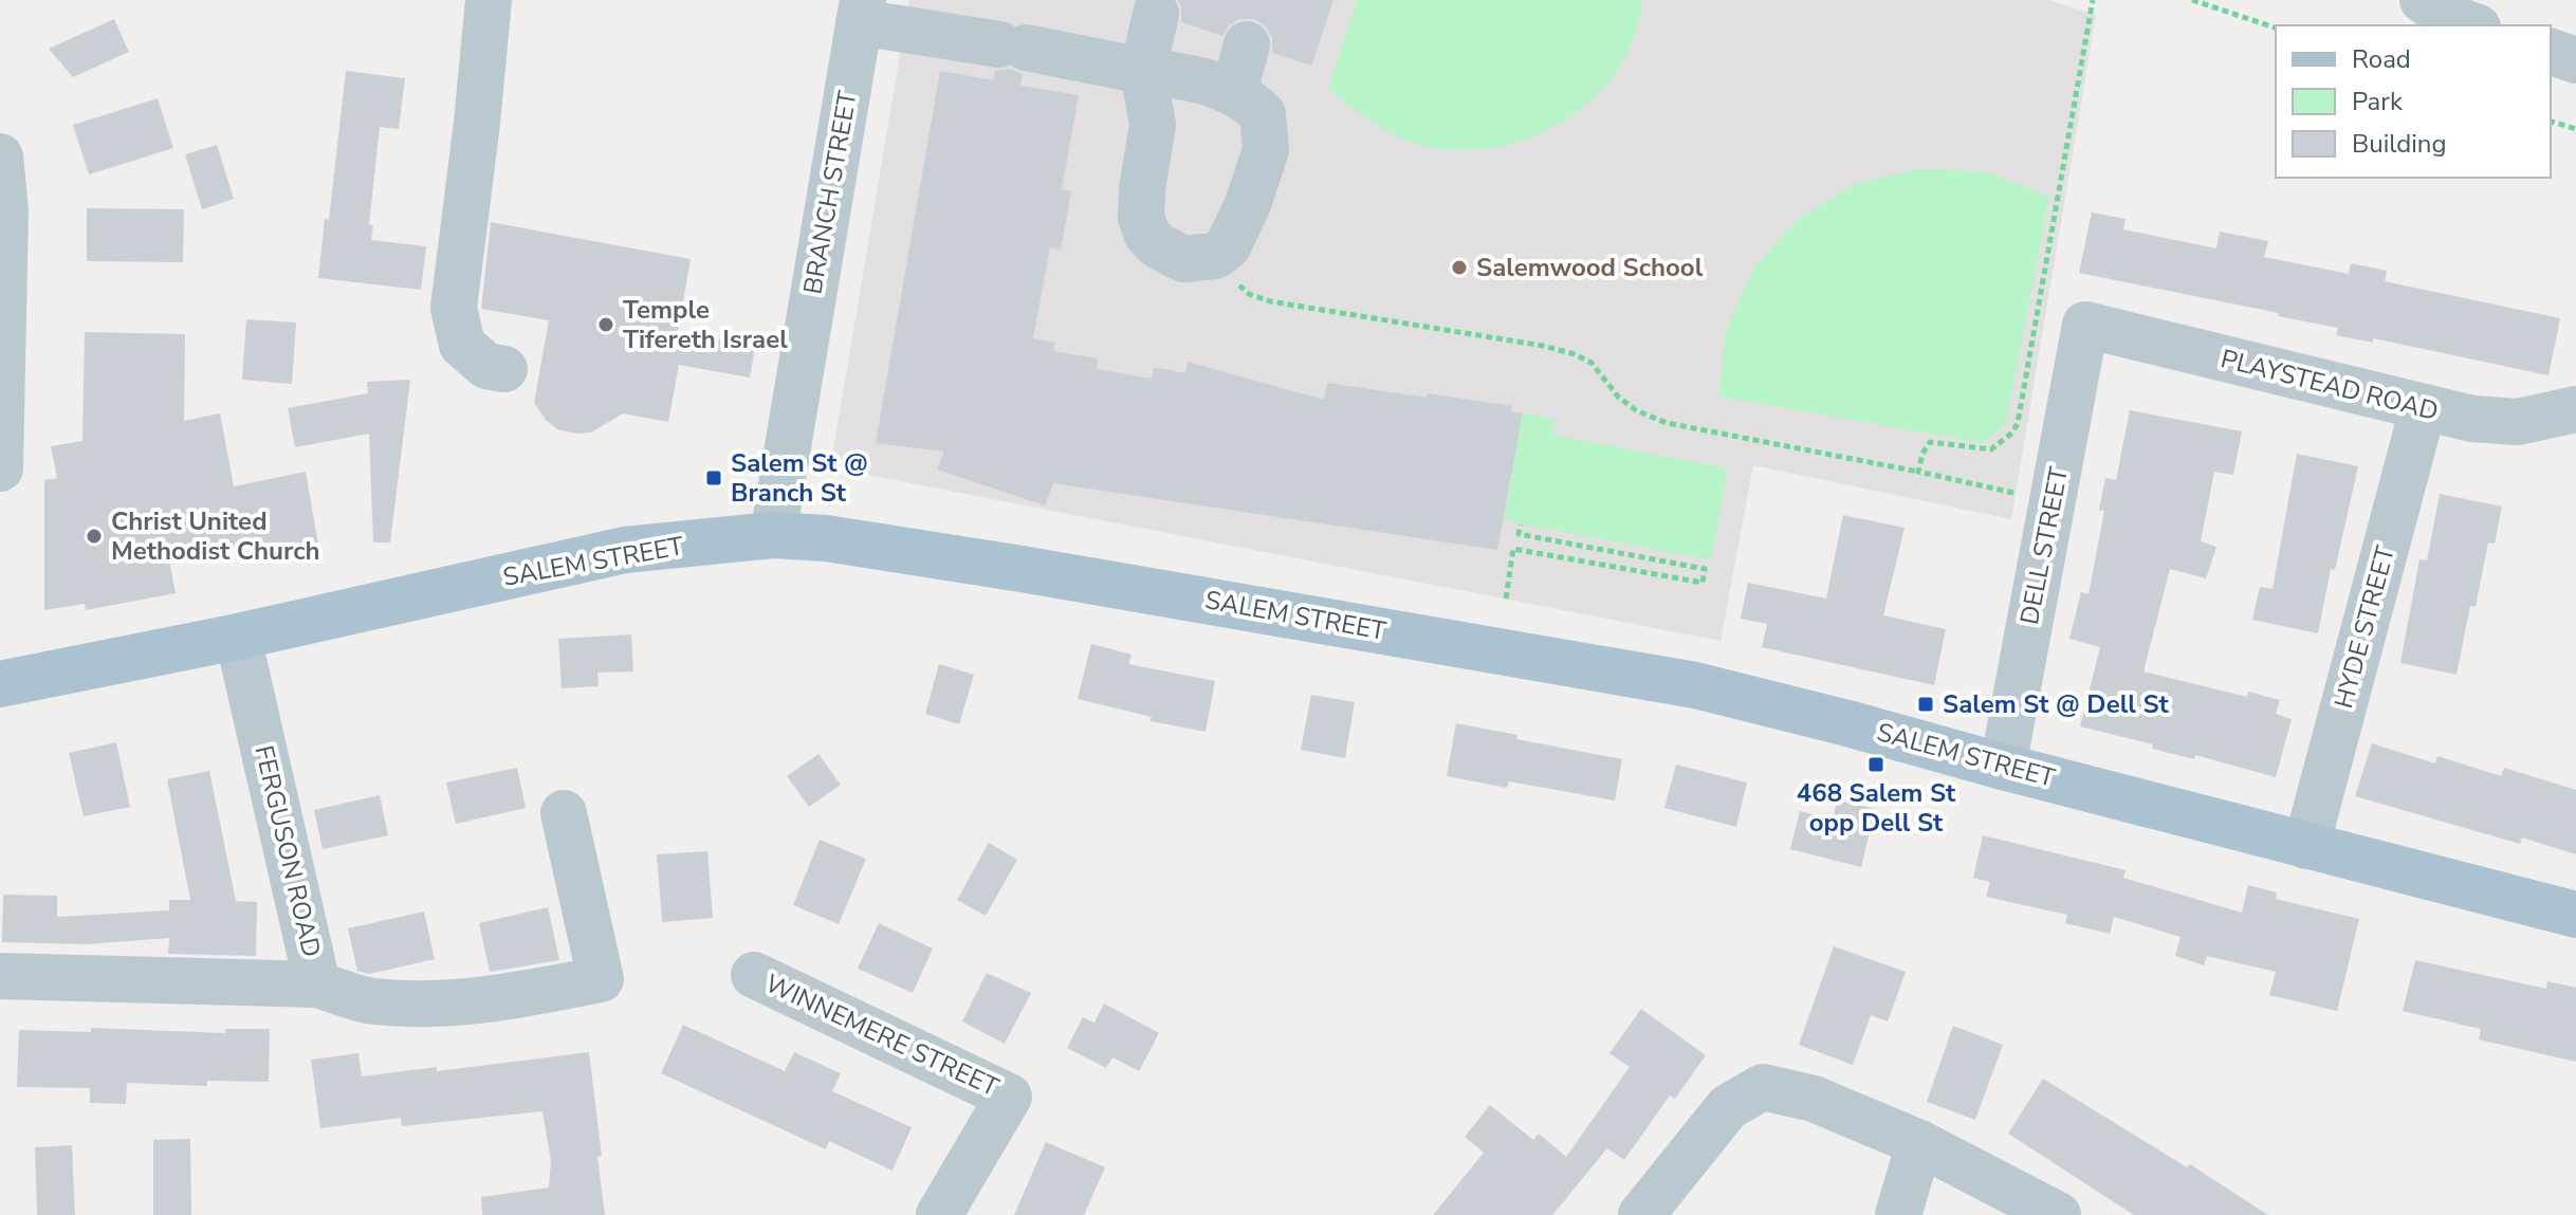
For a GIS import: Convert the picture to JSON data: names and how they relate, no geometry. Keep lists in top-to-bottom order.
{
  "streets": {
    "main road": ["SALEM STREET"],
    "street": [
      "BRANCH STREET",
      "PLAYSTEAD ROAD",
      "DELL STREET",
      "HYDE STREET",
      "FERGUSON ROAD",
      "WINNEMERE STREET"
    ]
  },
  "crossings": [
    ["BRANCH STREET", "SALEM STREET"],
    ["PLAYSTEAD ROAD", "DELL STREET"],
    ["PLAYSTEAD ROAD", "HYDE STREET"],
    ["DELL STREET", "SALEM STREET"],
    ["SALEM STREET", "HYDE STREET"],
    ["SALEM STREET", "FERGUSON ROAD"]
  ],
  "places": {
    "other": ["Salemwood School", "Temple Tifereth Israel", "Christ United Methodist Church"],
    "transit": ["Salem St @ Branch St", "Salem St @ Dell St", "468 Salem St opp Dell St"]
  },
  "legend": ["Road", "Park", "Building"]
}
